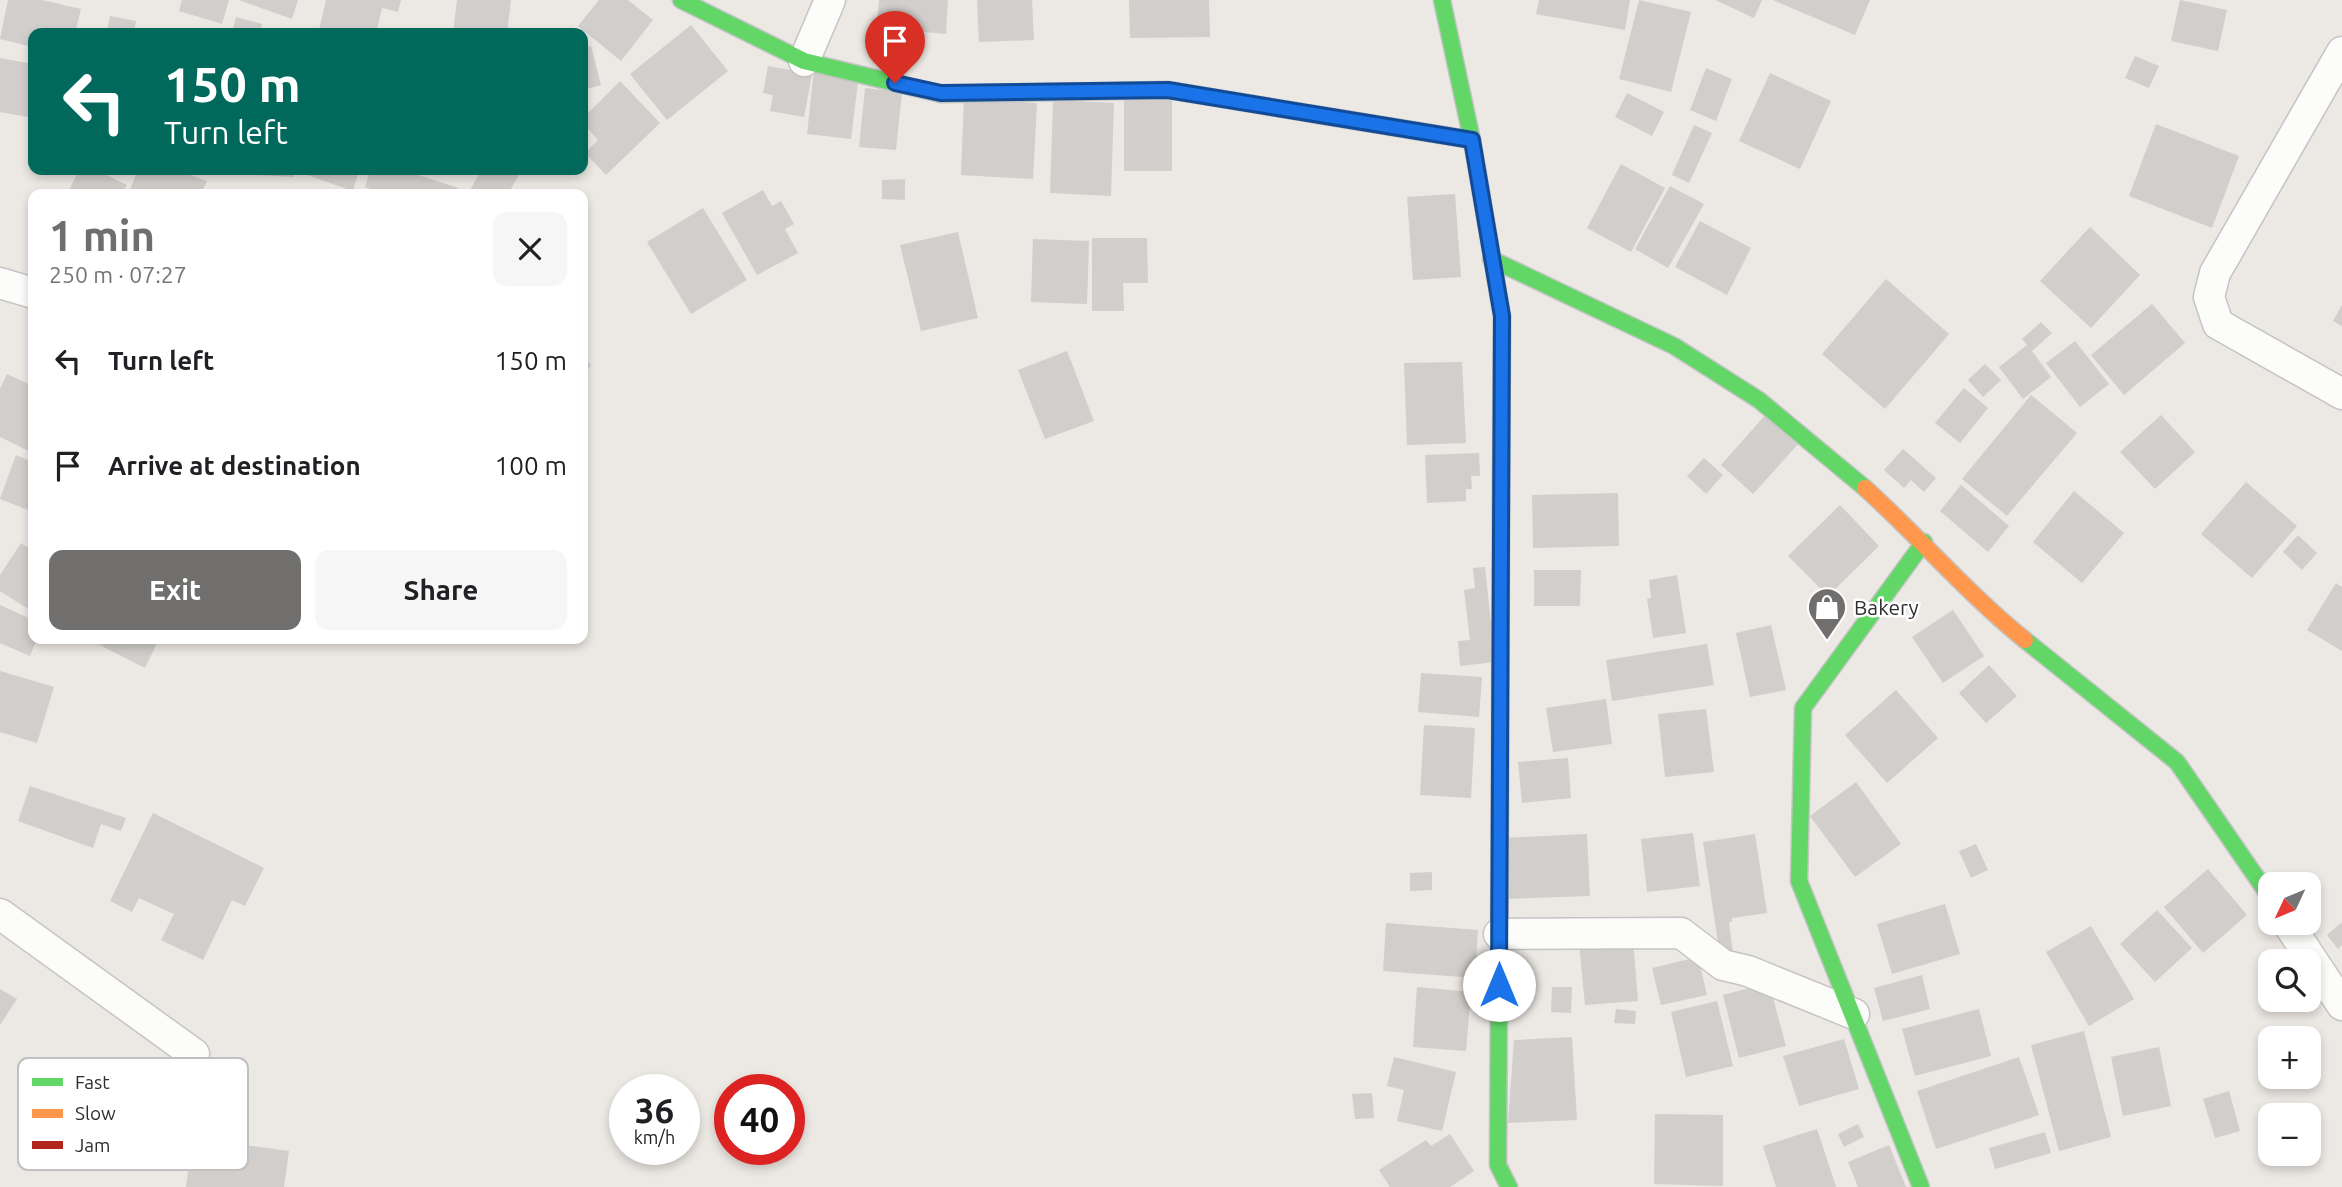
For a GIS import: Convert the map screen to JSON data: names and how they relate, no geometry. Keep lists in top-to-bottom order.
{
  "places": {
    "shop": ["Bakery"]
  },
  "legend": ["Fast", "Slow", "Jam"],
  "north": "bottom left",
  "page": {
    "turn": ["150 m", "Turn left"],
    "heading": ["1 min", "250 m · 07:27"],
    "list": [
      {
        "name": "Turn left",
        "value": "150 m"
      },
      {
        "name": "Arrive at destination",
        "value": "100 m"
      }
    ],
    "buttons": ["Exit", "Share"],
    "map_buttons": ["+", "−"],
    "speed": "36 km/h",
    "limit": "40"
  }
}
